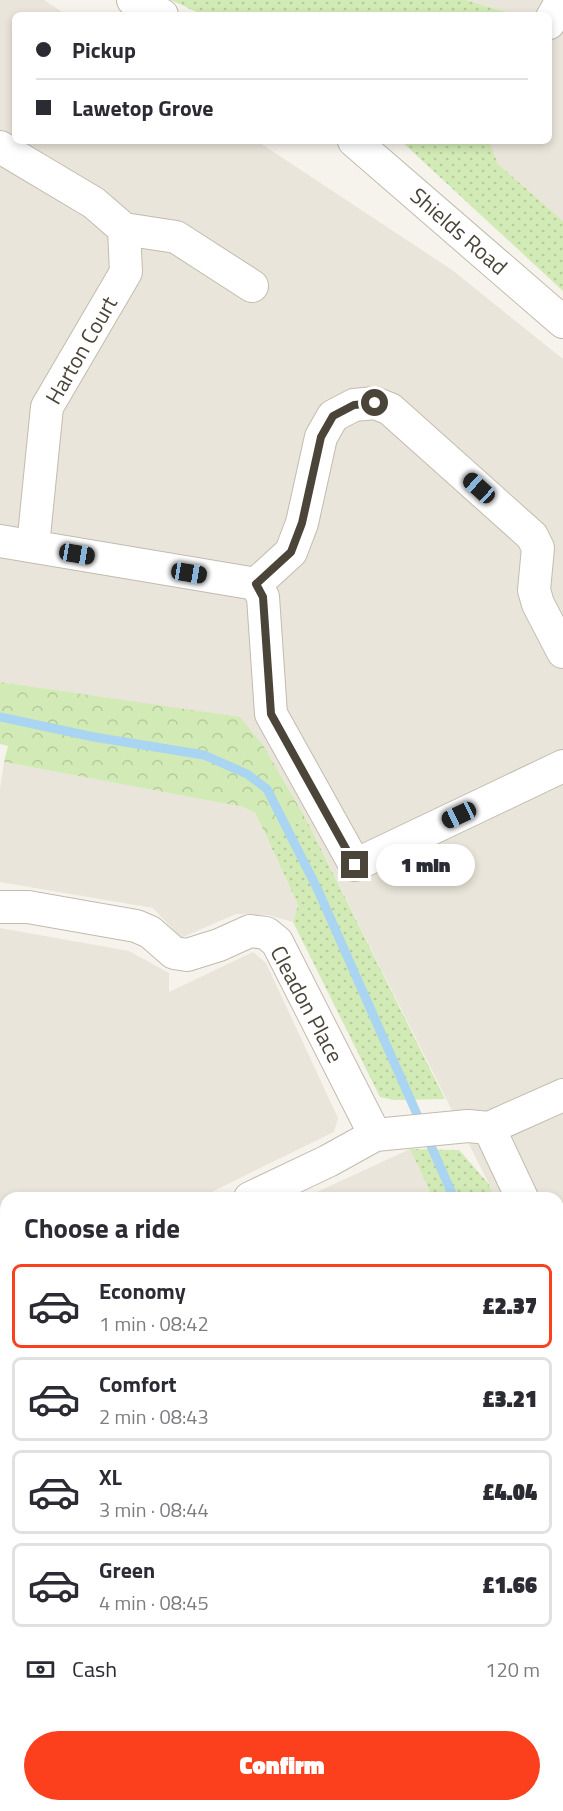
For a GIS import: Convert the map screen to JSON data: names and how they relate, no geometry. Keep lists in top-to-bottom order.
{
  "streets": {
    "street": ["Shields Road", "Harton Court", "Cleadon Place"]
  },
  "page": {
    "banner": ["Pickup", "Lawetop Grove"],
    "bubble": "1 min",
    "heading": "Choose a ride",
    "list": [
      {
        "name": "Economy",
        "note": "1 min · 08:42",
        "value": "£2.37"
      },
      {
        "name": "Comfort",
        "note": "2 min · 08:43",
        "value": "£3.21"
      },
      {
        "name": "XL",
        "note": "3 min · 08:44",
        "value": "£4.04"
      },
      {
        "name": "Green",
        "note": "4 min · 08:45",
        "value": "£1.66"
      }
    ],
    "pay": ["Cash", "120 m"],
    "buttons": "Confirm"
  }
}
